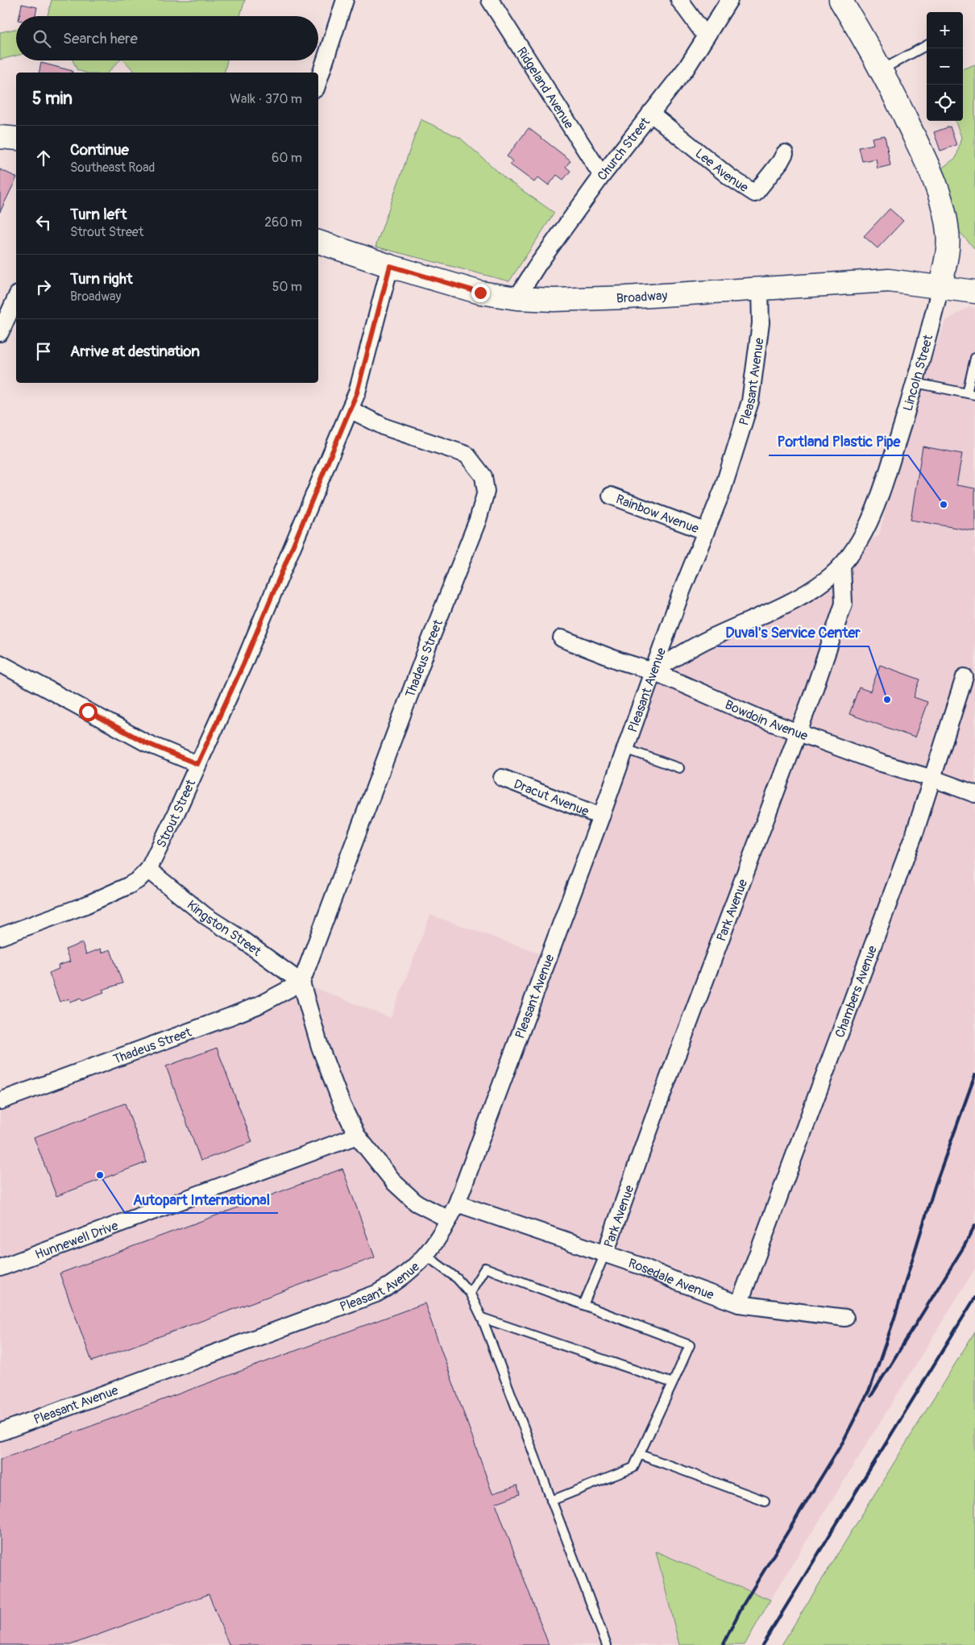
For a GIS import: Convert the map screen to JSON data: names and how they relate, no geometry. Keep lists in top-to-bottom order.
{
  "streets": {
    "main road": ["Broadway", "Lincoln Street"],
    "street": [
      "Ridgeland Avenue",
      "Church Street",
      "Lee Avenue",
      "Pleasant Avenue",
      "Rainbow Avenue",
      "Thadeus Street",
      "Bowdoin Avenue",
      "Dracut Avenue",
      "Strout Street",
      "Park Avenue",
      "Kingston Street",
      "Chambers Avenue",
      "Hunnewell Drive",
      "Rosedale Avenue"
    ]
  },
  "crossings": [
    ["Ridgeland Avenue", "Church Street"],
    ["Church Street", "Lee Avenue"],
    ["Church Street", "Broadway"],
    ["Broadway", "Lincoln Street"],
    ["Broadway", "Pleasant Avenue"],
    ["Broadway", "Strout Street"],
    ["Lincoln Street", "Pleasant Avenue"],
    ["Lincoln Street", "Bowdoin Avenue"],
    ["Lincoln Street", "Park Avenue"],
    ["Pleasant Avenue", "Rainbow Avenue"],
    ["Pleasant Avenue", "Bowdoin Avenue"],
    ["Pleasant Avenue", "Dracut Avenue"],
    ["Pleasant Avenue", "Rosedale Avenue"],
    ["Thadeus Street", "Strout Street"],
    ["Thadeus Street", "Kingston Street"],
    ["Bowdoin Avenue", "Park Avenue"],
    ["Bowdoin Avenue", "Chambers Avenue"],
    ["Strout Street", "Kingston Street"],
    ["Park Avenue", "Rosedale Avenue"],
    ["Chambers Avenue", "Rosedale Avenue"]
  ],
  "places": ["Portland Plastic Pipe", "Duval's Service Center", "Autopart International"],
  "page": {
    "map_buttons": ["+", "−"],
    "search": "Search here",
    "heading": ["5 min", "Walk · 370 m"],
    "list": [
      ["Continue", "Southeast Road", "60 m"],
      ["Turn left", "Strout Street", "260 m"],
      ["Turn right", "Broadway", "50 m"],
      "Arrive at destination"
    ]
  }
}
